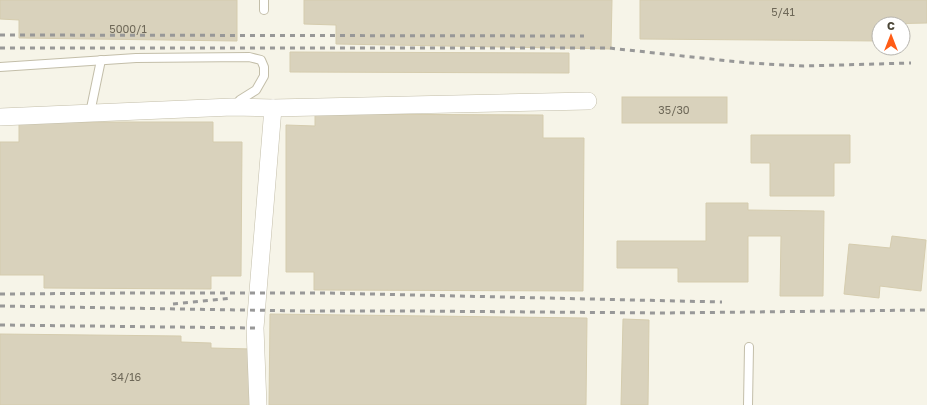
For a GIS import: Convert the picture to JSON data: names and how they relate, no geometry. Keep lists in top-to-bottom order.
{
  "house_numbers": [
    "5/41",
    "5000/1",
    "35/30",
    "34/16"
  ],
  "north": "top"
}
